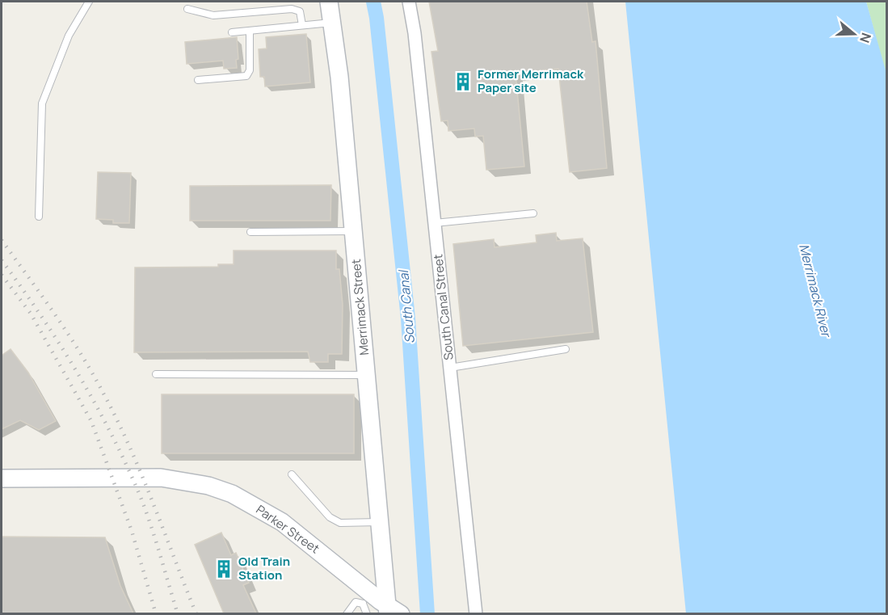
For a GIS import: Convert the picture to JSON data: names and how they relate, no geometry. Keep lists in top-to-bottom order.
{
  "streets": {
    "main road": ["Merrimack Street", "Parker Street"],
    "street": ["South Canal Street"]
  },
  "crossings": [
    ["Merrimack Street", "Parker Street"]
  ],
  "water": ["Merrimack River", "South Canal"],
  "places": {
    "building": ["Former Merrimack Paper site", "Old Train Station"]
  },
  "north": "right"
}
